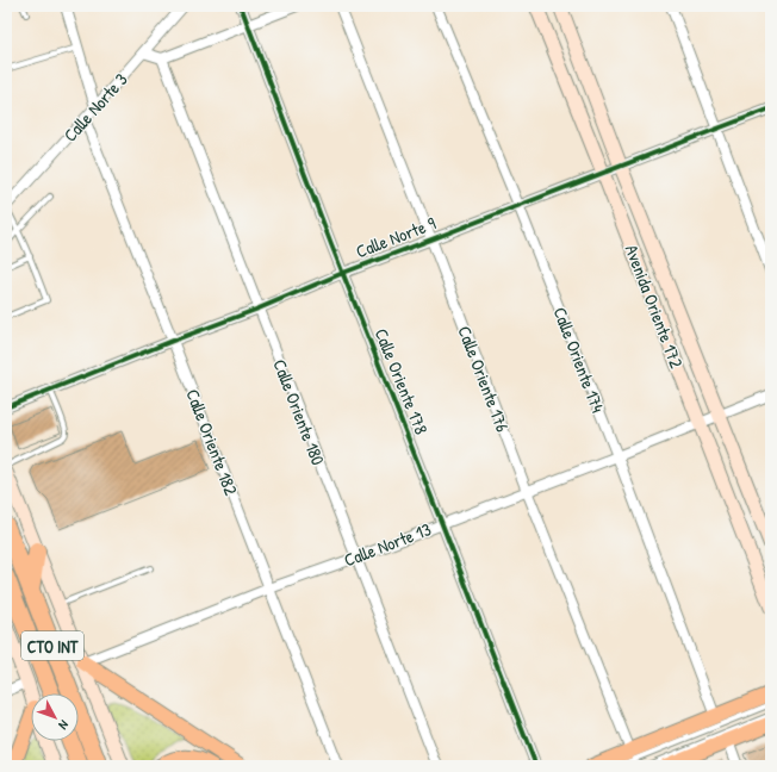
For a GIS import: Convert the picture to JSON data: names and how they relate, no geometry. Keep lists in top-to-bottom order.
{
  "streets": {
    "highway": ["CTO INT"],
    "street": [
      "Calle Norte 3",
      "Calle Norte 9",
      "Avenida Oriente 172",
      "Calle Oriente 174",
      "Calle Oriente 176",
      "Calle Oriente 178",
      "Calle Oriente 180",
      "Calle Oriente 182",
      "Calle Norte 13"
    ]
  },
  "crossings": [
    ["Calle Norte 3", "Calle Oriente 182"],
    ["Calle Norte 9", "Avenida Oriente 172"],
    ["Calle Norte 9", "Calle Oriente 174"],
    ["Calle Norte 9", "Calle Oriente 176"],
    ["Calle Norte 9", "Calle Oriente 178"],
    ["Calle Norte 9", "Calle Oriente 180"],
    ["Calle Norte 9", "Calle Oriente 182"],
    ["Avenida Oriente 172", "Calle Norte 13"],
    ["Calle Oriente 174", "Calle Norte 13"],
    ["Calle Oriente 176", "Calle Norte 13"],
    ["Calle Oriente 178", "Calle Norte 13"],
    ["Calle Oriente 180", "Calle Norte 13"],
    ["Calle Oriente 182", "Calle Norte 13"],
    ["Calle Norte 13", "CTO INT"]
  ],
  "north": "bottom right"
}
